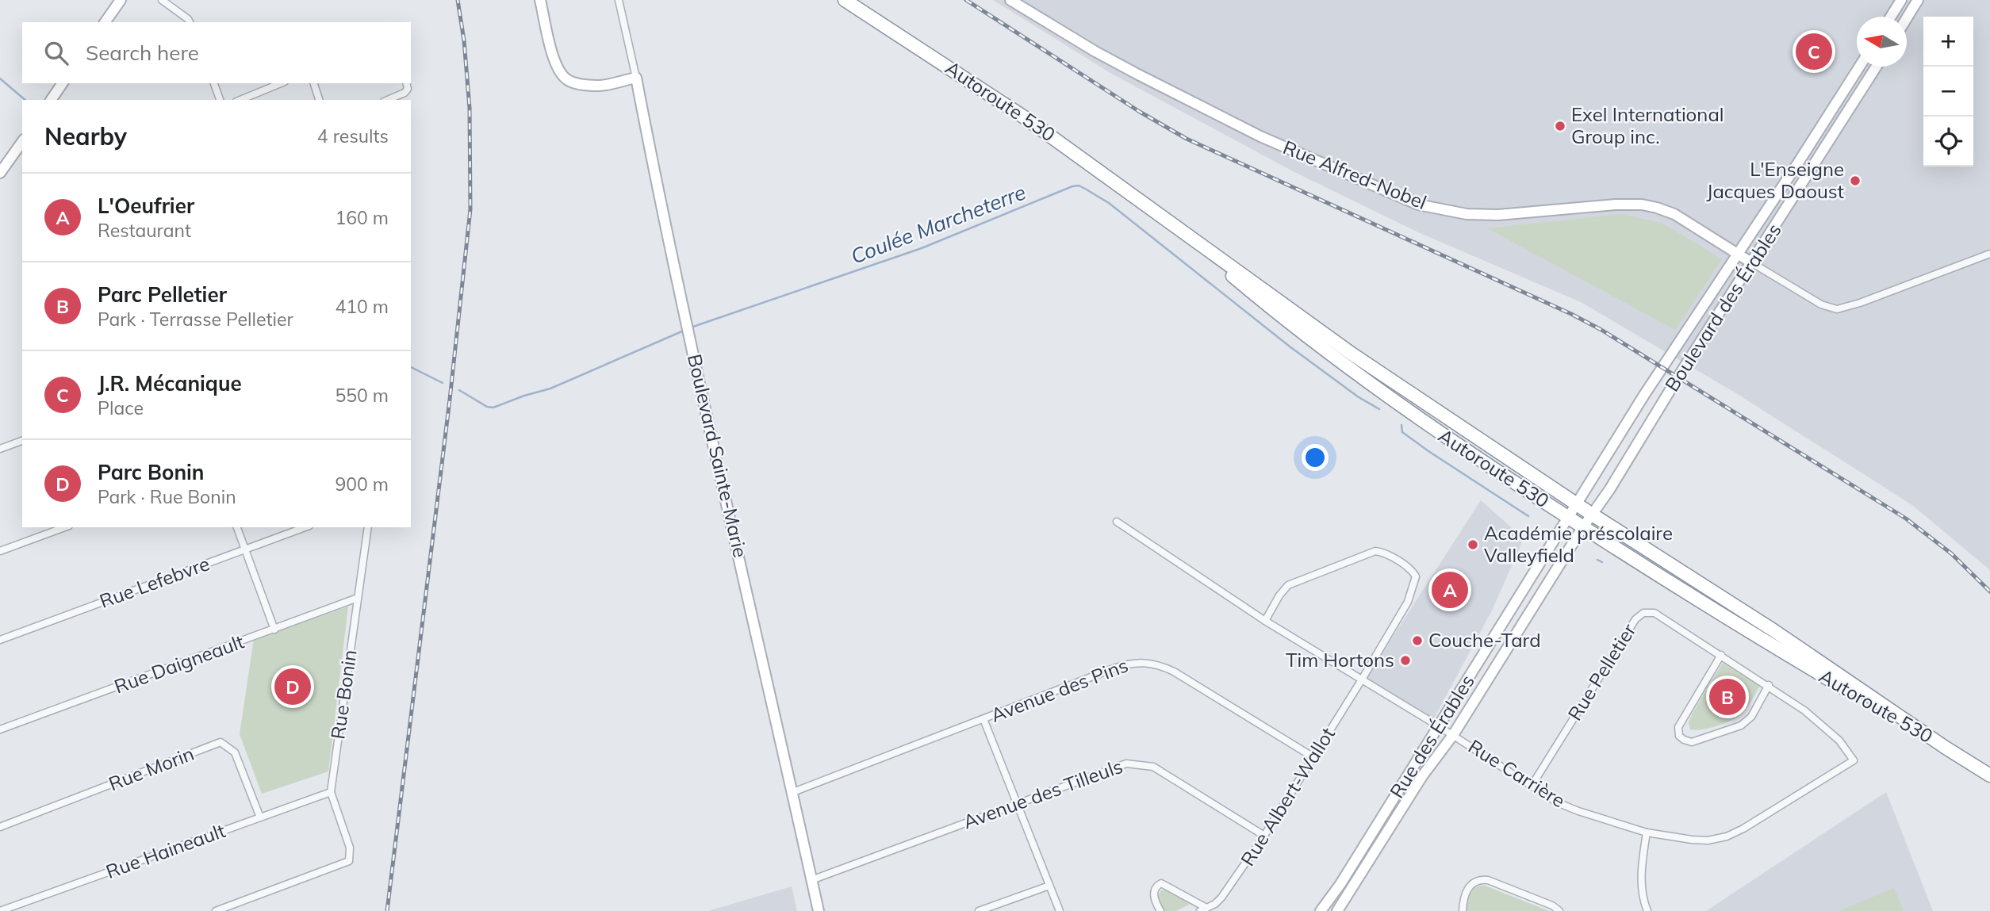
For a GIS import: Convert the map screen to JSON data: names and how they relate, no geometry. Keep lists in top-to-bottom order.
{
  "streets": {
    "highway": ["Autoroute 530"],
    "street": [
      "Rue Alfred-Nobel",
      "Boulevard des Érables",
      "Boulevard Sainte-Marie",
      "Rue Lefebvre",
      "Rue Daigneault",
      "Rue Pelletier",
      "Avenue des Pins",
      "Rue Bonin",
      "Rue des Érables",
      "Rue Morin",
      "Rue Carrière",
      "Avenue des Tilleuls",
      "Rue Albert-Wallot",
      "Rue Haineault"
    ]
  },
  "crossings": [
    ["Autoroute 530", "Boulevard des Érables"],
    ["Autoroute 530", "Rue des Érables"],
    ["Rue Alfred-Nobel", "Boulevard des Érables"],
    ["Boulevard des Érables", "Rue des Érables"],
    ["Boulevard Sainte-Marie", "Avenue des Pins"],
    ["Boulevard Sainte-Marie", "Avenue des Tilleuls"],
    ["Rue Daigneault", "Rue Bonin"],
    ["Rue Pelletier", "Rue Carrière"],
    ["Avenue des Pins", "Rue Albert-Wallot"],
    ["Rue Bonin", "Rue Haineault"],
    ["Rue des Érables", "Rue Carrière"],
    ["Rue Morin", "Rue Haineault"],
    ["Rue Carrière", "Rue Albert-Wallot"],
    ["Avenue des Tilleuls", "Rue Albert-Wallot"]
  ],
  "water": ["Coulée Marcheterre"],
  "places": [
    "Exel International Group inc.",
    "L'Enseigne Jacques Daoust",
    "Académie préscolaire Valleyfield",
    "Couche-Tard",
    "Tim Hortons"
  ],
  "north": "left",
  "page": {
    "map_buttons": ["+", "−"],
    "search": "Search here",
    "pins": [
      "C",
      "A",
      "D",
      "B"
    ],
    "heading": ["Nearby", "4 results"],
    "list": [
      {
        "mark": "A",
        "name": "L'Oeufrier",
        "note": "Restaurant",
        "value": "160 m"
      },
      {
        "mark": "B",
        "name": "Parc Pelletier",
        "note": "Park · Terrasse Pelletier",
        "value": "410 m"
      },
      {
        "mark": "C",
        "name": "J.R. Mécanique",
        "note": "Place",
        "value": "550 m"
      },
      {
        "mark": "D",
        "name": "Parc Bonin",
        "note": "Park · Rue Bonin",
        "value": "900 m"
      }
    ]
  }
}
